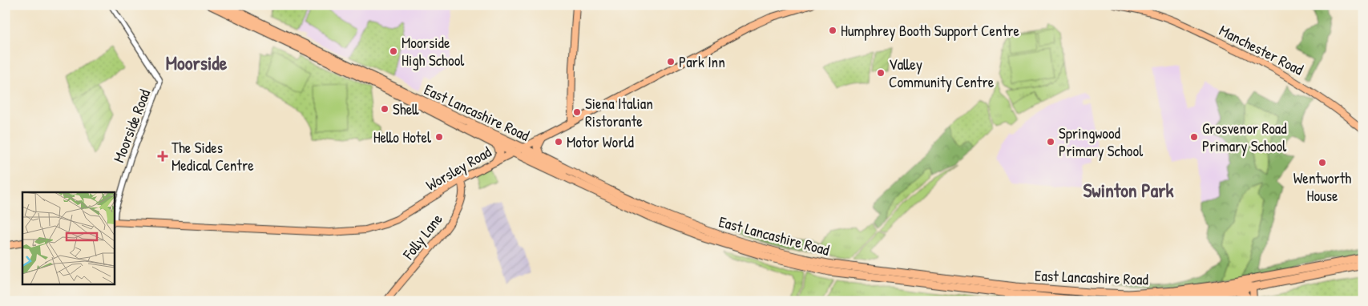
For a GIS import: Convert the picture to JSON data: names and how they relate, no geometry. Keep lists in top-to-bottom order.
{
  "streets": {
    "highway": ["East Lancashire Road"],
    "main road": ["Manchester Road", "Worsley Road", "Folly Lane"],
    "street": ["Moorside Road"]
  },
  "crossings": [
    ["East Lancashire Road", "Worsley Road"],
    ["Moorside Road", "Worsley Road"],
    ["Worsley Road", "Folly Lane"]
  ],
  "districts": ["Moorside", "Swinton Park"],
  "places": {
    "other": [
      "Humphrey Booth Support Centre",
      "Moorside High School",
      "Park Inn",
      "Valley Community Centre",
      "Shell",
      "Siena Italian Ristorante",
      "Hello Hotel",
      "Grosvenor Road Primary School",
      "Motor World",
      "Springwood Primary School",
      "Wentworth House"
    ],
    "health": ["The Sides Medical Centre"]
  }
}
